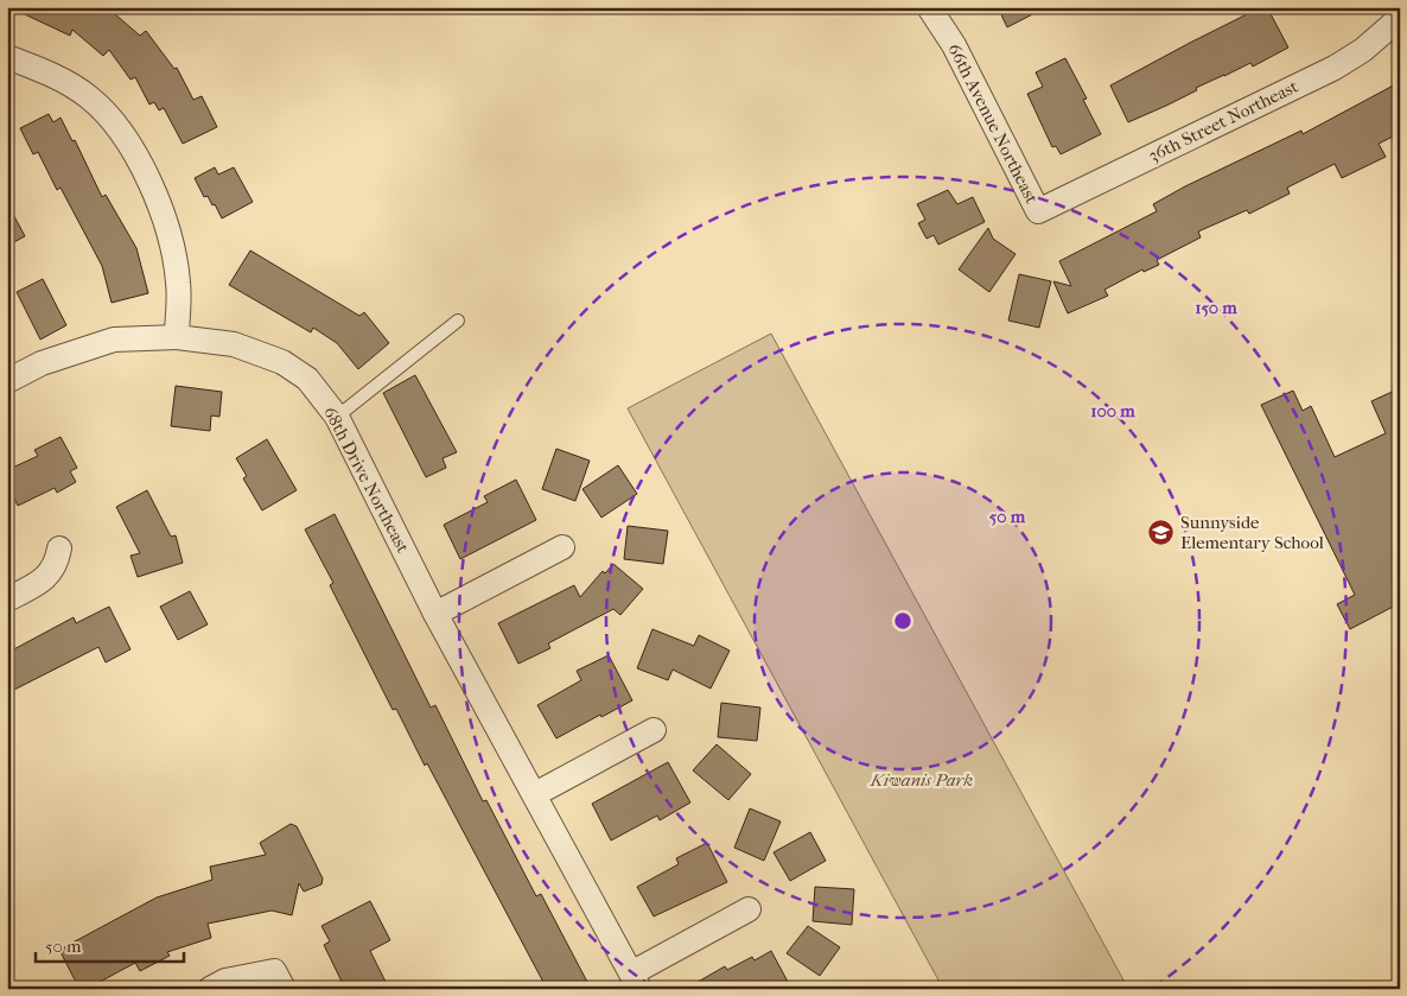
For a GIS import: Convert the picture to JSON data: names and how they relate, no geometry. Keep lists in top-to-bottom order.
{
  "streets": {
    "street": ["36th Street Northeast", "66th Avenue Northeast", "68th Drive Northeast"]
  },
  "crossings": [
    ["36th Street Northeast", "66th Avenue Northeast"]
  ],
  "parks": ["Kiwanis Park"],
  "places": {
    "school or university": ["Sunnyside Elementary School"]
  },
  "scale_bar": "50 m",
  "rings": ["150 m", "100 m", "50 m"]
}
